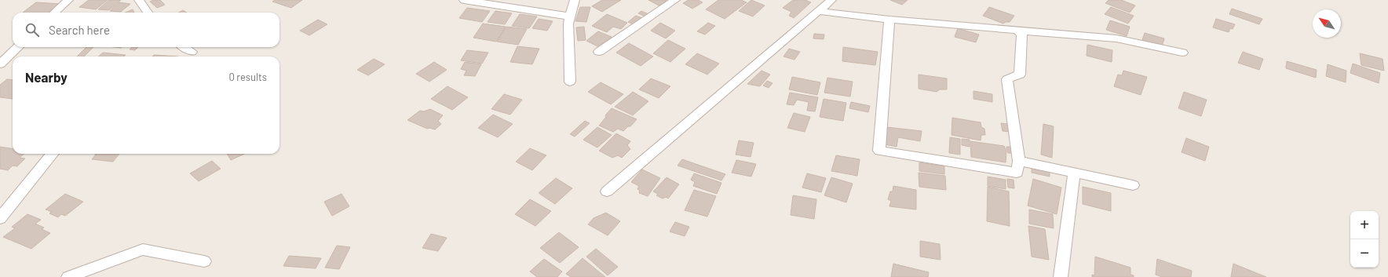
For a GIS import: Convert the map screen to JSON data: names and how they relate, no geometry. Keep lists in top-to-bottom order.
{
  "north": "top left",
  "page": {
    "search": "Search here",
    "heading": ["Nearby", "0 results"],
    "map_buttons": ["+", "−"]
  }
}
